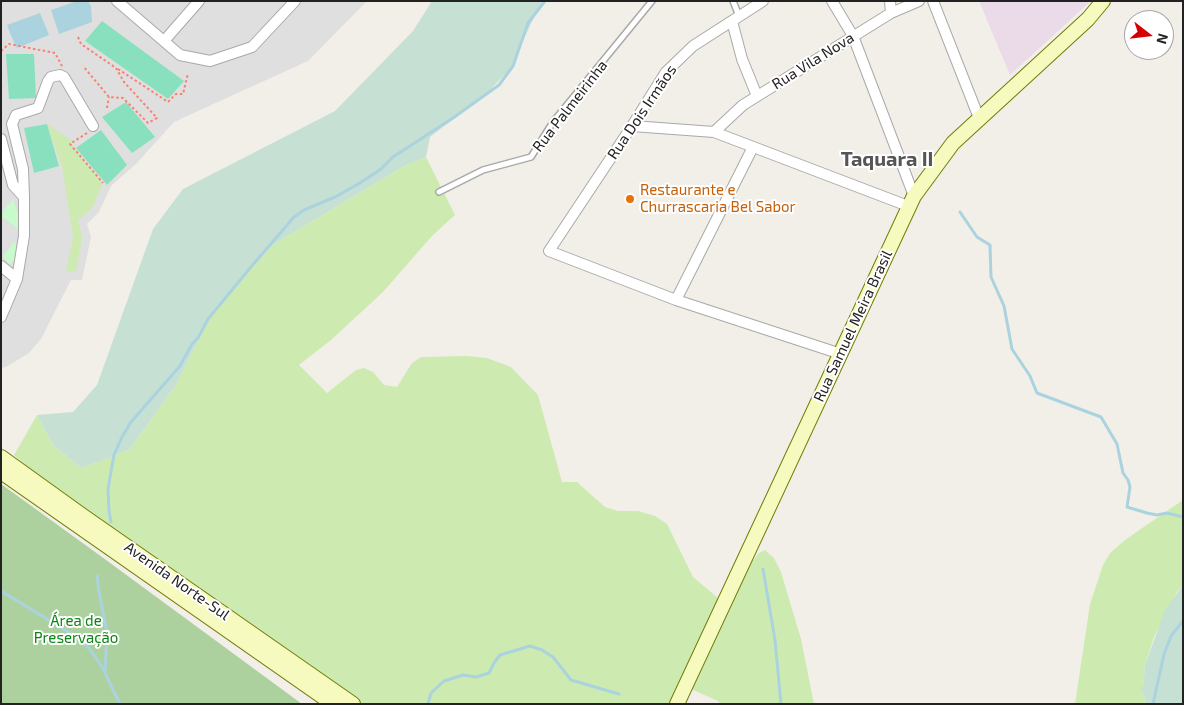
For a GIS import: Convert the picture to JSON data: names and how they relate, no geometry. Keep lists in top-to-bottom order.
{
  "streets": {
    "main road": ["Rua Samuel Meira Brasil", "Avenida Norte-Sul"],
    "street": ["Rua Vila Nova", "Rua Dois Irmãos"],
    "lane": ["Rua Palmeirinha"]
  },
  "districts": ["Taquara II"],
  "parks": ["Área de Preservação"],
  "places": ["Restaurante e Churrascaria Bel Sabor"],
  "north": "right"
}
